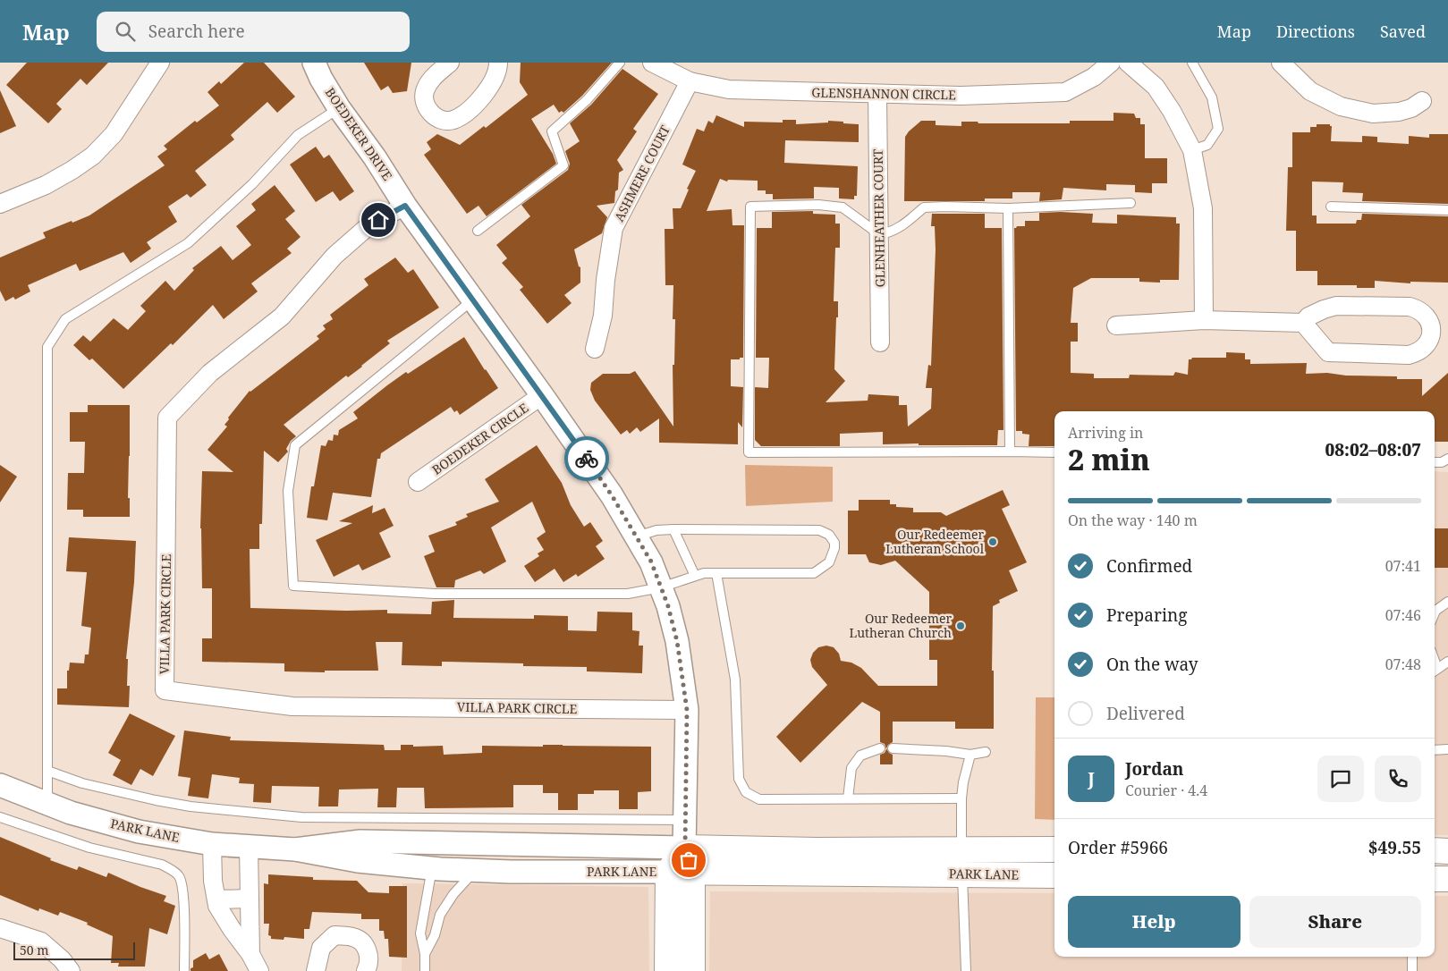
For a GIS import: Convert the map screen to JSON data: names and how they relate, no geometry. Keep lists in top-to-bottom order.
{
  "streets": {
    "main road": ["BOEDEKER DRIVE", "PARK LANE"],
    "street": [
      "GLENSHANNON CIRCLE",
      "ASHMERE COURT",
      "GLENHEATHER COURT",
      "BOEDEKER CIRCLE",
      "VILLA PARK CIRCLE"
    ]
  },
  "crossings": [
    ["GLENSHANNON CIRCLE", "ASHMERE COURT"],
    ["GLENSHANNON CIRCLE", "GLENHEATHER COURT"],
    ["BOEDEKER DRIVE", "BOEDEKER CIRCLE"],
    ["BOEDEKER DRIVE", "VILLA PARK CIRCLE"],
    ["BOEDEKER DRIVE", "PARK LANE"]
  ],
  "places": ["Our Redeemer Lutheran School", "Our Redeemer Lutheran Church"],
  "scale_bar": "50 m",
  "page": {
    "header": "Map",
    "search": "Search here",
    "nav": ["Map", "Directions", "Saved"],
    "heading": ["2 min", "Arriving in", "08:02–08:07"],
    "panel": [
      "Jordan",
      "Courier · 4.4",
      "Order #5966",
      "$49.55"
    ],
    "bar": "On the way · 140 m",
    "list": [
      ["Confirmed", "07:41"],
      ["Preparing", "07:46"],
      ["On the way", "07:48"],
      "Delivered"
    ],
    "round": "J",
    "buttons": ["Help", "Share"],
    "scale": "50 m"
  }
}
